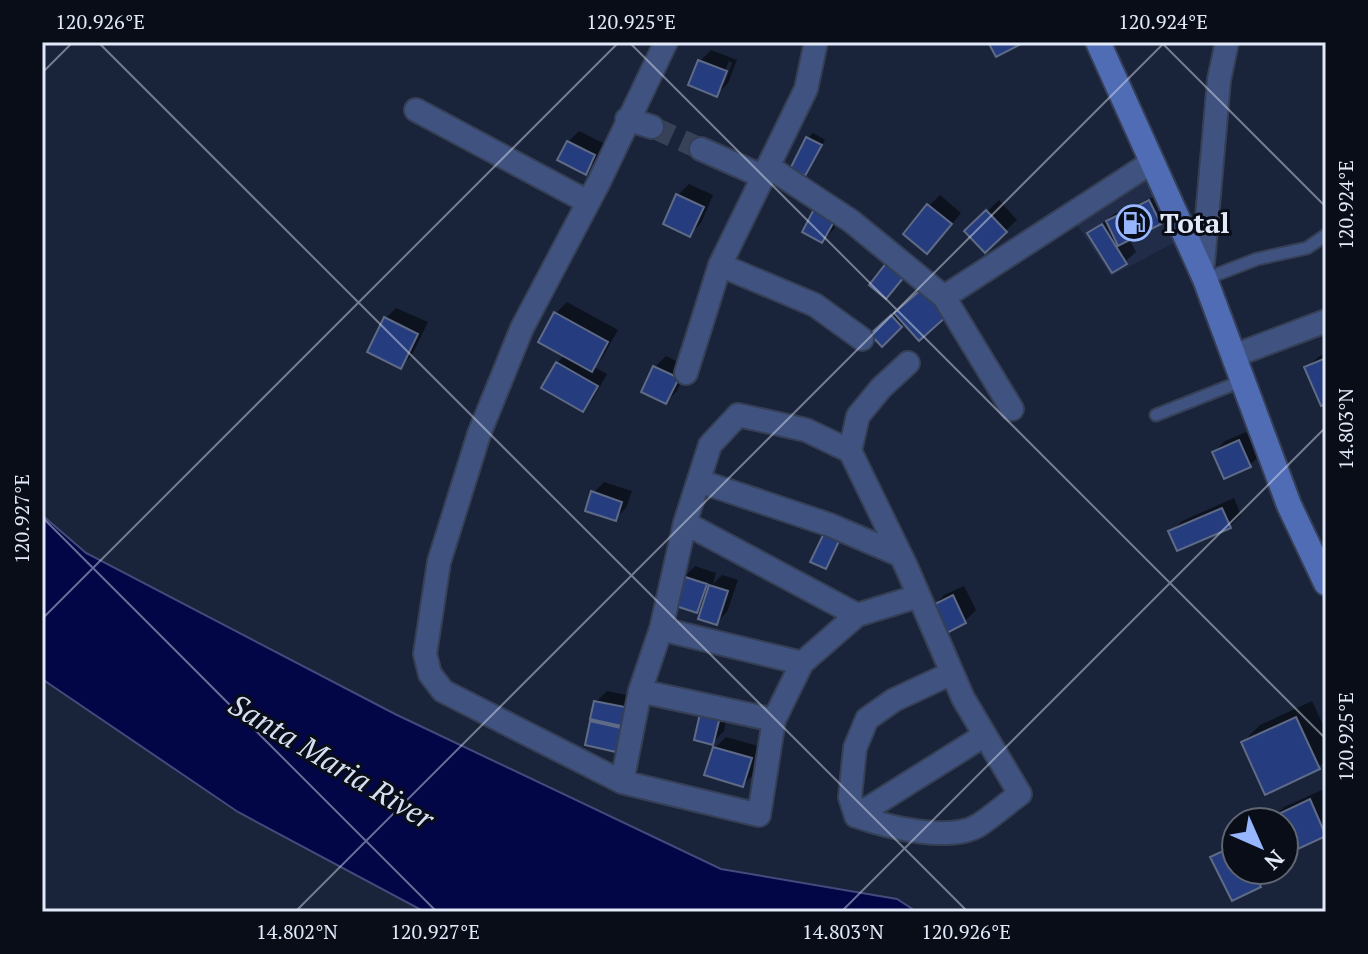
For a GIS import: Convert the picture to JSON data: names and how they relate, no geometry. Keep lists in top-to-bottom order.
{
  "water": ["Santa Maria River"],
  "places": {
    "fuel station": ["Total"]
  },
  "north": "bottom right",
  "coordinates": [
    "120.926°E",
    "120.925°E",
    "120.924°E",
    "14.803°N",
    "120.927°E",
    "14.802°N"
  ]
}
